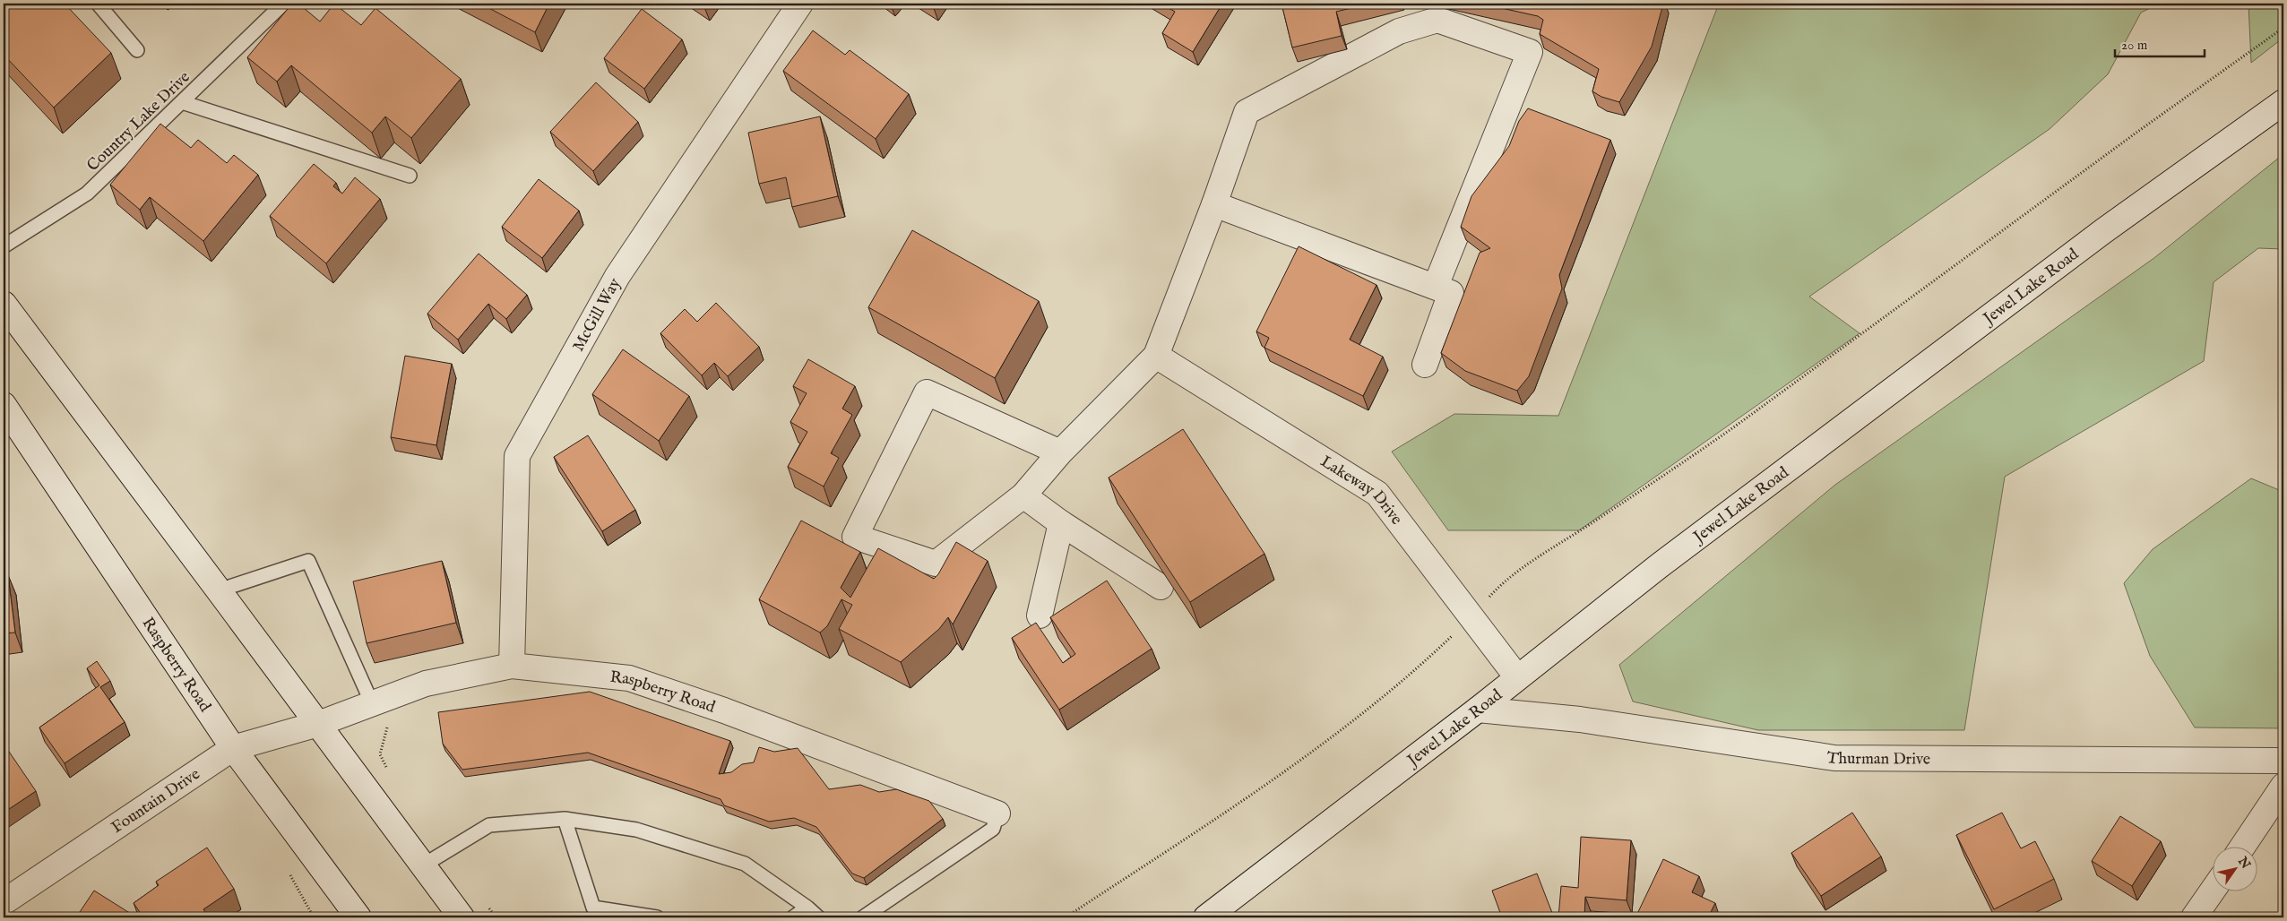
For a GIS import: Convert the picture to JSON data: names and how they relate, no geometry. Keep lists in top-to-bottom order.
{
  "streets": {
    "street": [
      "Jewel Lake Road",
      "McGill Way",
      "Lakeway Drive",
      "Raspberry Road",
      "Thurman Drive",
      "Fountain Drive"
    ],
    "lane": ["Country Lake Drive"]
  },
  "crossings": [
    ["Jewel Lake Road", "Lakeway Drive"],
    ["Jewel Lake Road", "Thurman Drive"],
    ["McGill Way", "Raspberry Road"],
    ["Raspberry Road", "Fountain Drive"]
  ],
  "scale_bar": "20 m",
  "north": "top right"
}
